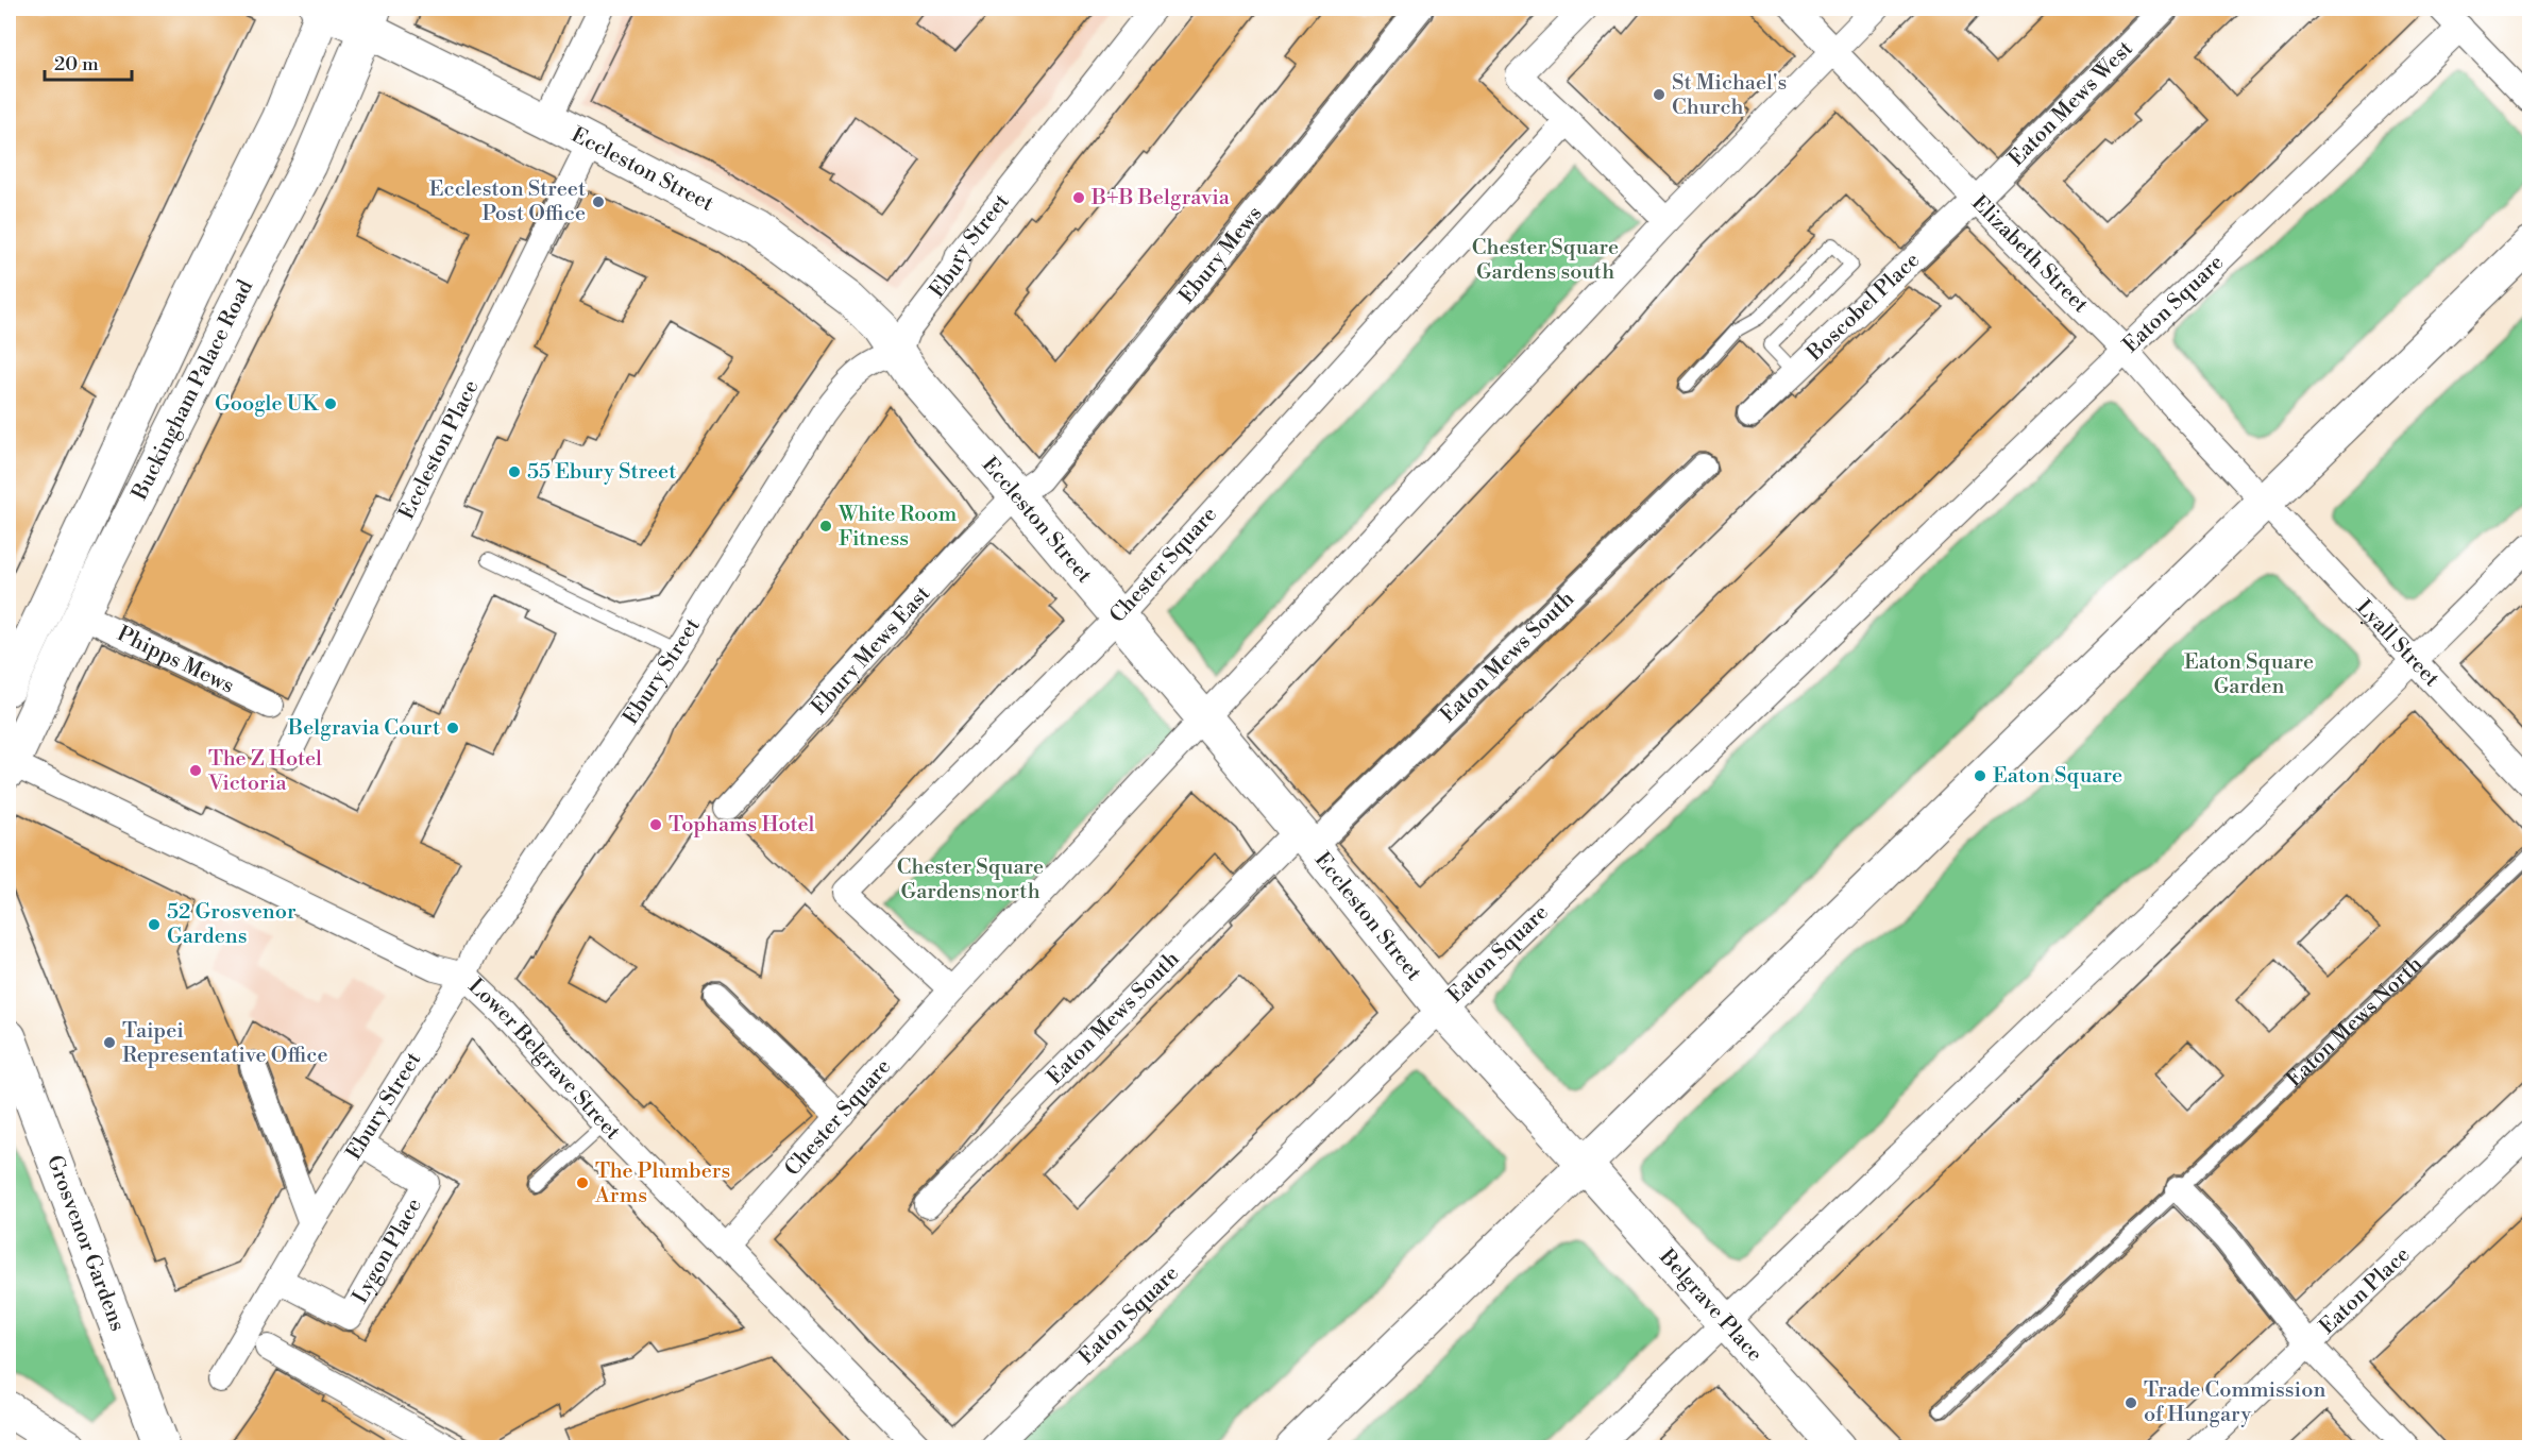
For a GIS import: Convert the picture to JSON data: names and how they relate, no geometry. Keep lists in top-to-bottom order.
{
  "streets": {
    "main road": [
      "Eccleston Street",
      "Buckingham Palace Road",
      "Grosvenor Gardens",
      "Belgrave Place"
    ],
    "street": [
      "Eaton Mews West",
      "Ebury Street",
      "Elizabeth Street",
      "Ebury Mews",
      "Eaton Square",
      "Boscobel Place",
      "Eccleston Place",
      "Chester Square",
      "Lyall Street",
      "Ebury Mews East",
      "Eaton Mews South",
      "Phipps Mews",
      "Lower Belgrave Street",
      "Lygon Place",
      "Eaton Place"
    ],
    "lane": ["Eaton Mews North"]
  },
  "crossings": [
    ["Eaton Mews West", "Elizabeth Street"],
    ["Eaton Mews West", "Boscobel Place"],
    ["Eccleston Street", "Ebury Street"],
    ["Eccleston Street", "Ebury Mews"],
    ["Eccleston Street", "Eaton Square"],
    ["Eccleston Street", "Buckingham Palace Road"],
    ["Eccleston Street", "Eccleston Place"],
    ["Eccleston Street", "Chester Square"],
    ["Eccleston Street", "Ebury Mews East"],
    ["Eccleston Street", "Eaton Mews South"],
    ["Eccleston Street", "Belgrave Place"],
    ["Ebury Street", "Lower Belgrave Street"],
    ["Ebury Street", "Lygon Place"],
    ["Elizabeth Street", "Eaton Square"],
    ["Elizabeth Street", "Boscobel Place"],
    ["Elizabeth Street", "Chester Square"],
    ["Elizabeth Street", "Lyall Street"],
    ["Ebury Mews", "Ebury Mews East"],
    ["Buckingham Palace Road", "Phipps Mews"],
    ["Buckingham Palace Road", "Lower Belgrave Street"],
    ["Chester Square", "Lower Belgrave Street"]
  ],
  "parks": ["Chester Square Gardens south", "Eaton Square Garden", "Chester Square Gardens north"],
  "places": [
    "St Michael's Church",
    "B+B Belgravia",
    "Eccleston Street Post Office",
    "Google UK",
    "55 Ebury Street",
    "White Room Fitness",
    "Belgravia Court",
    "The Z Hotel Victoria",
    "Eaton Square",
    "Tophams Hotel",
    "52 Grosvenor Gardens",
    "Taipei Representative Office",
    "The Plumbers Arms",
    "Trade Commission of Hungary"
  ],
  "scale_bar": "20 m"
}
